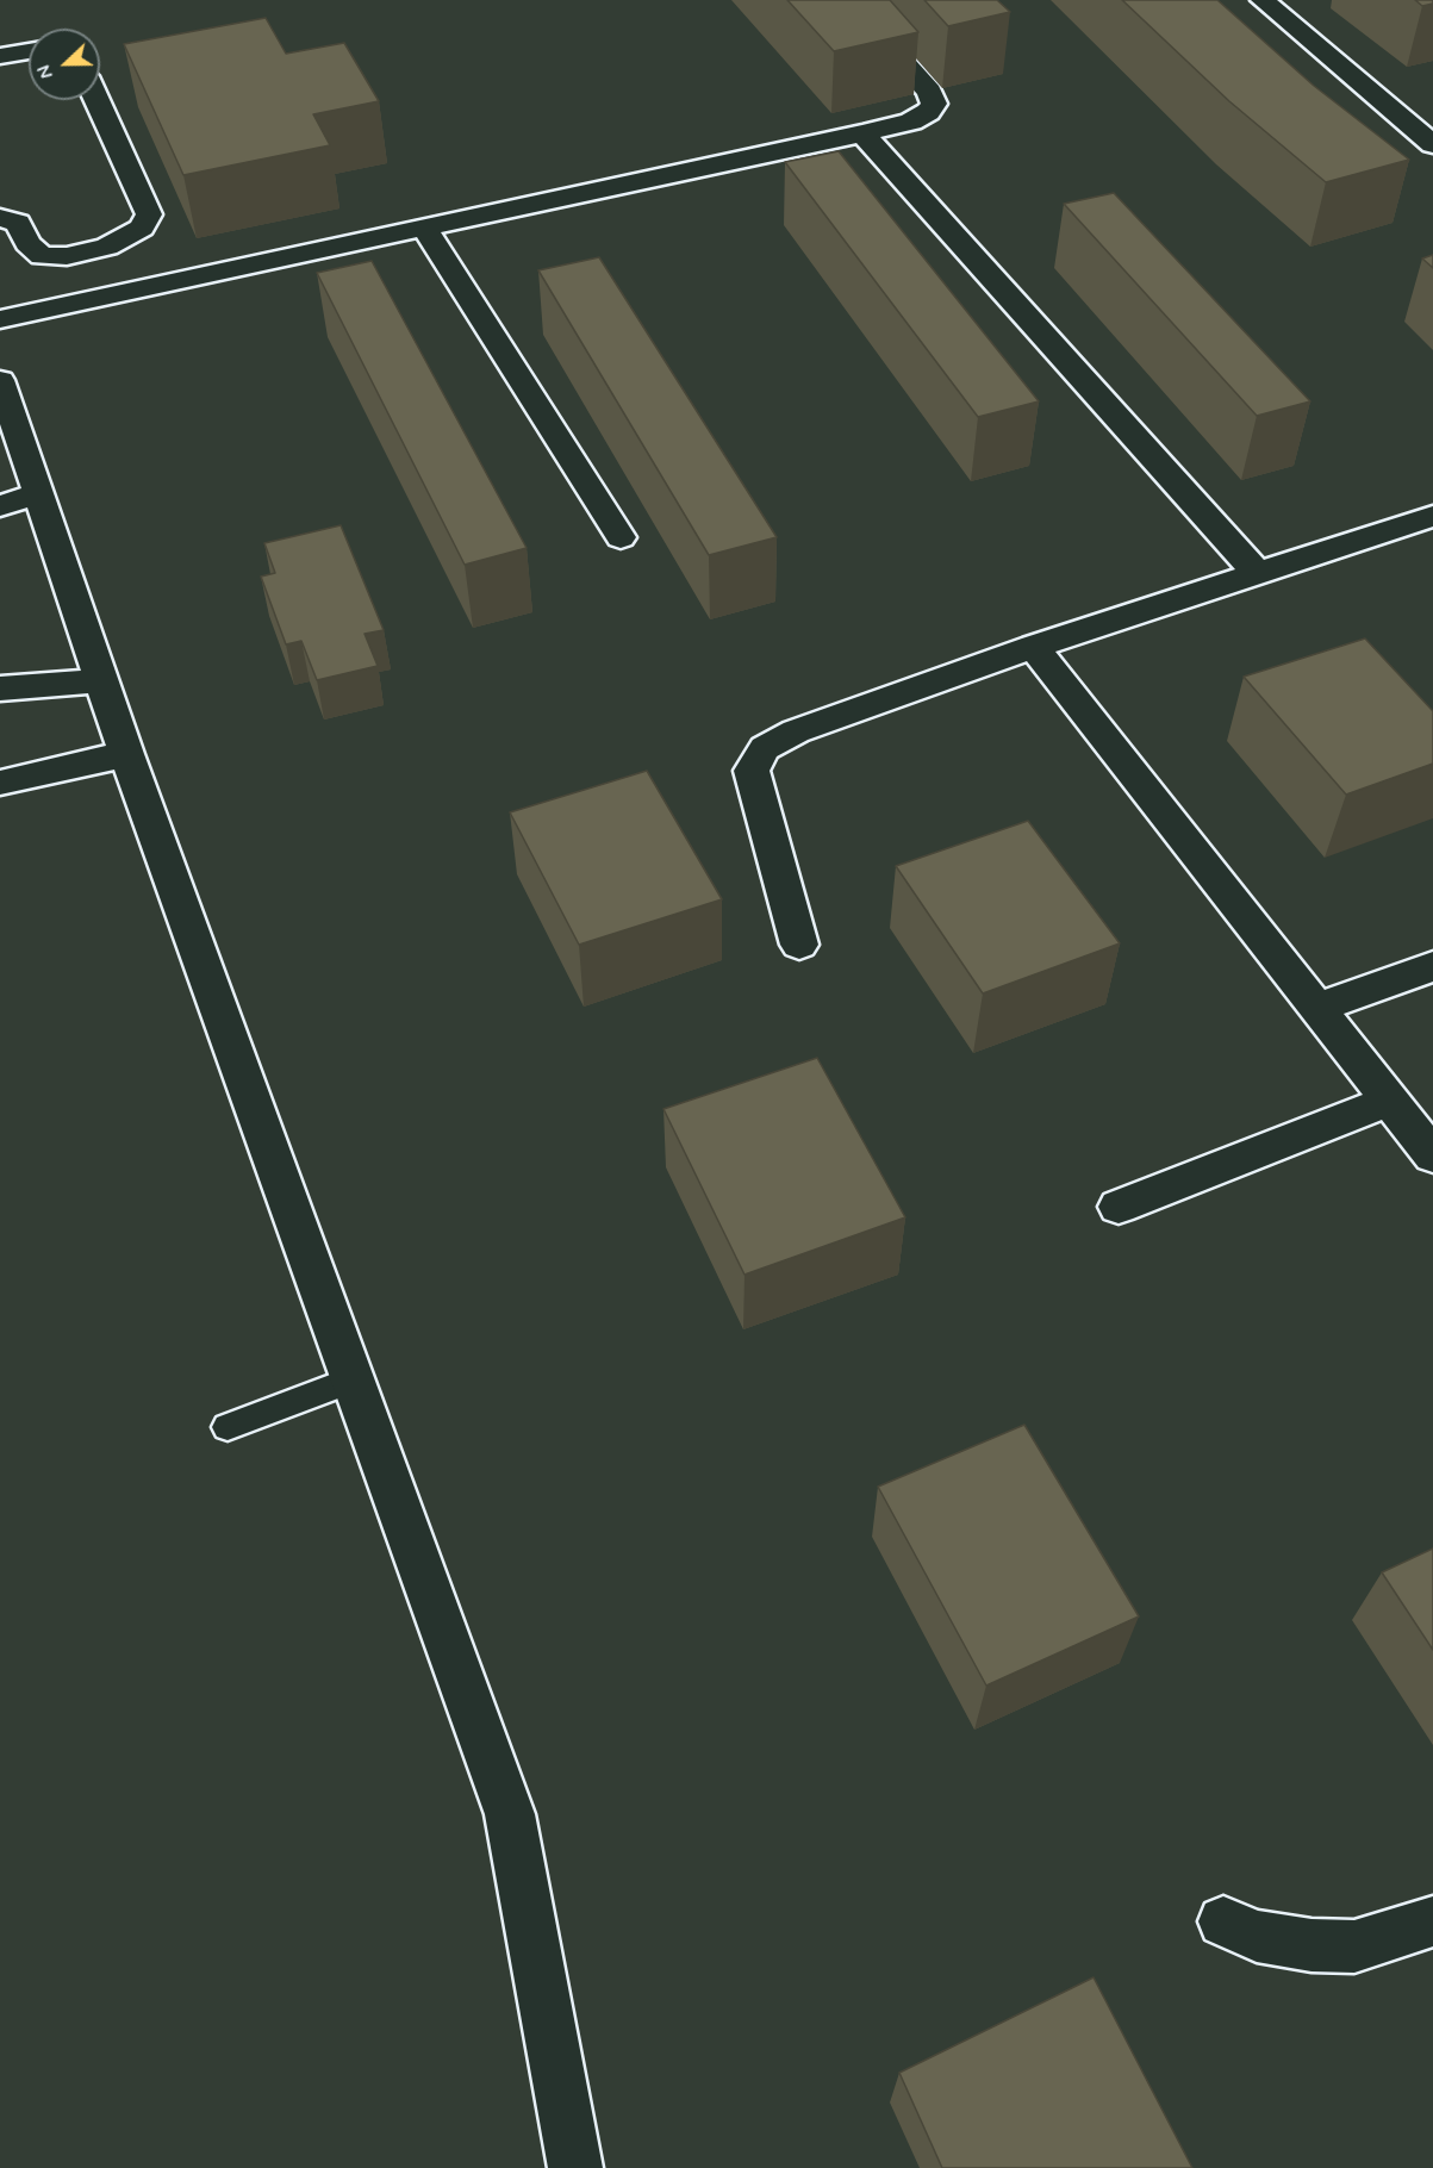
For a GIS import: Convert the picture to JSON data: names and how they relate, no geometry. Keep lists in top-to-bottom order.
{
  "north": "left"
}
